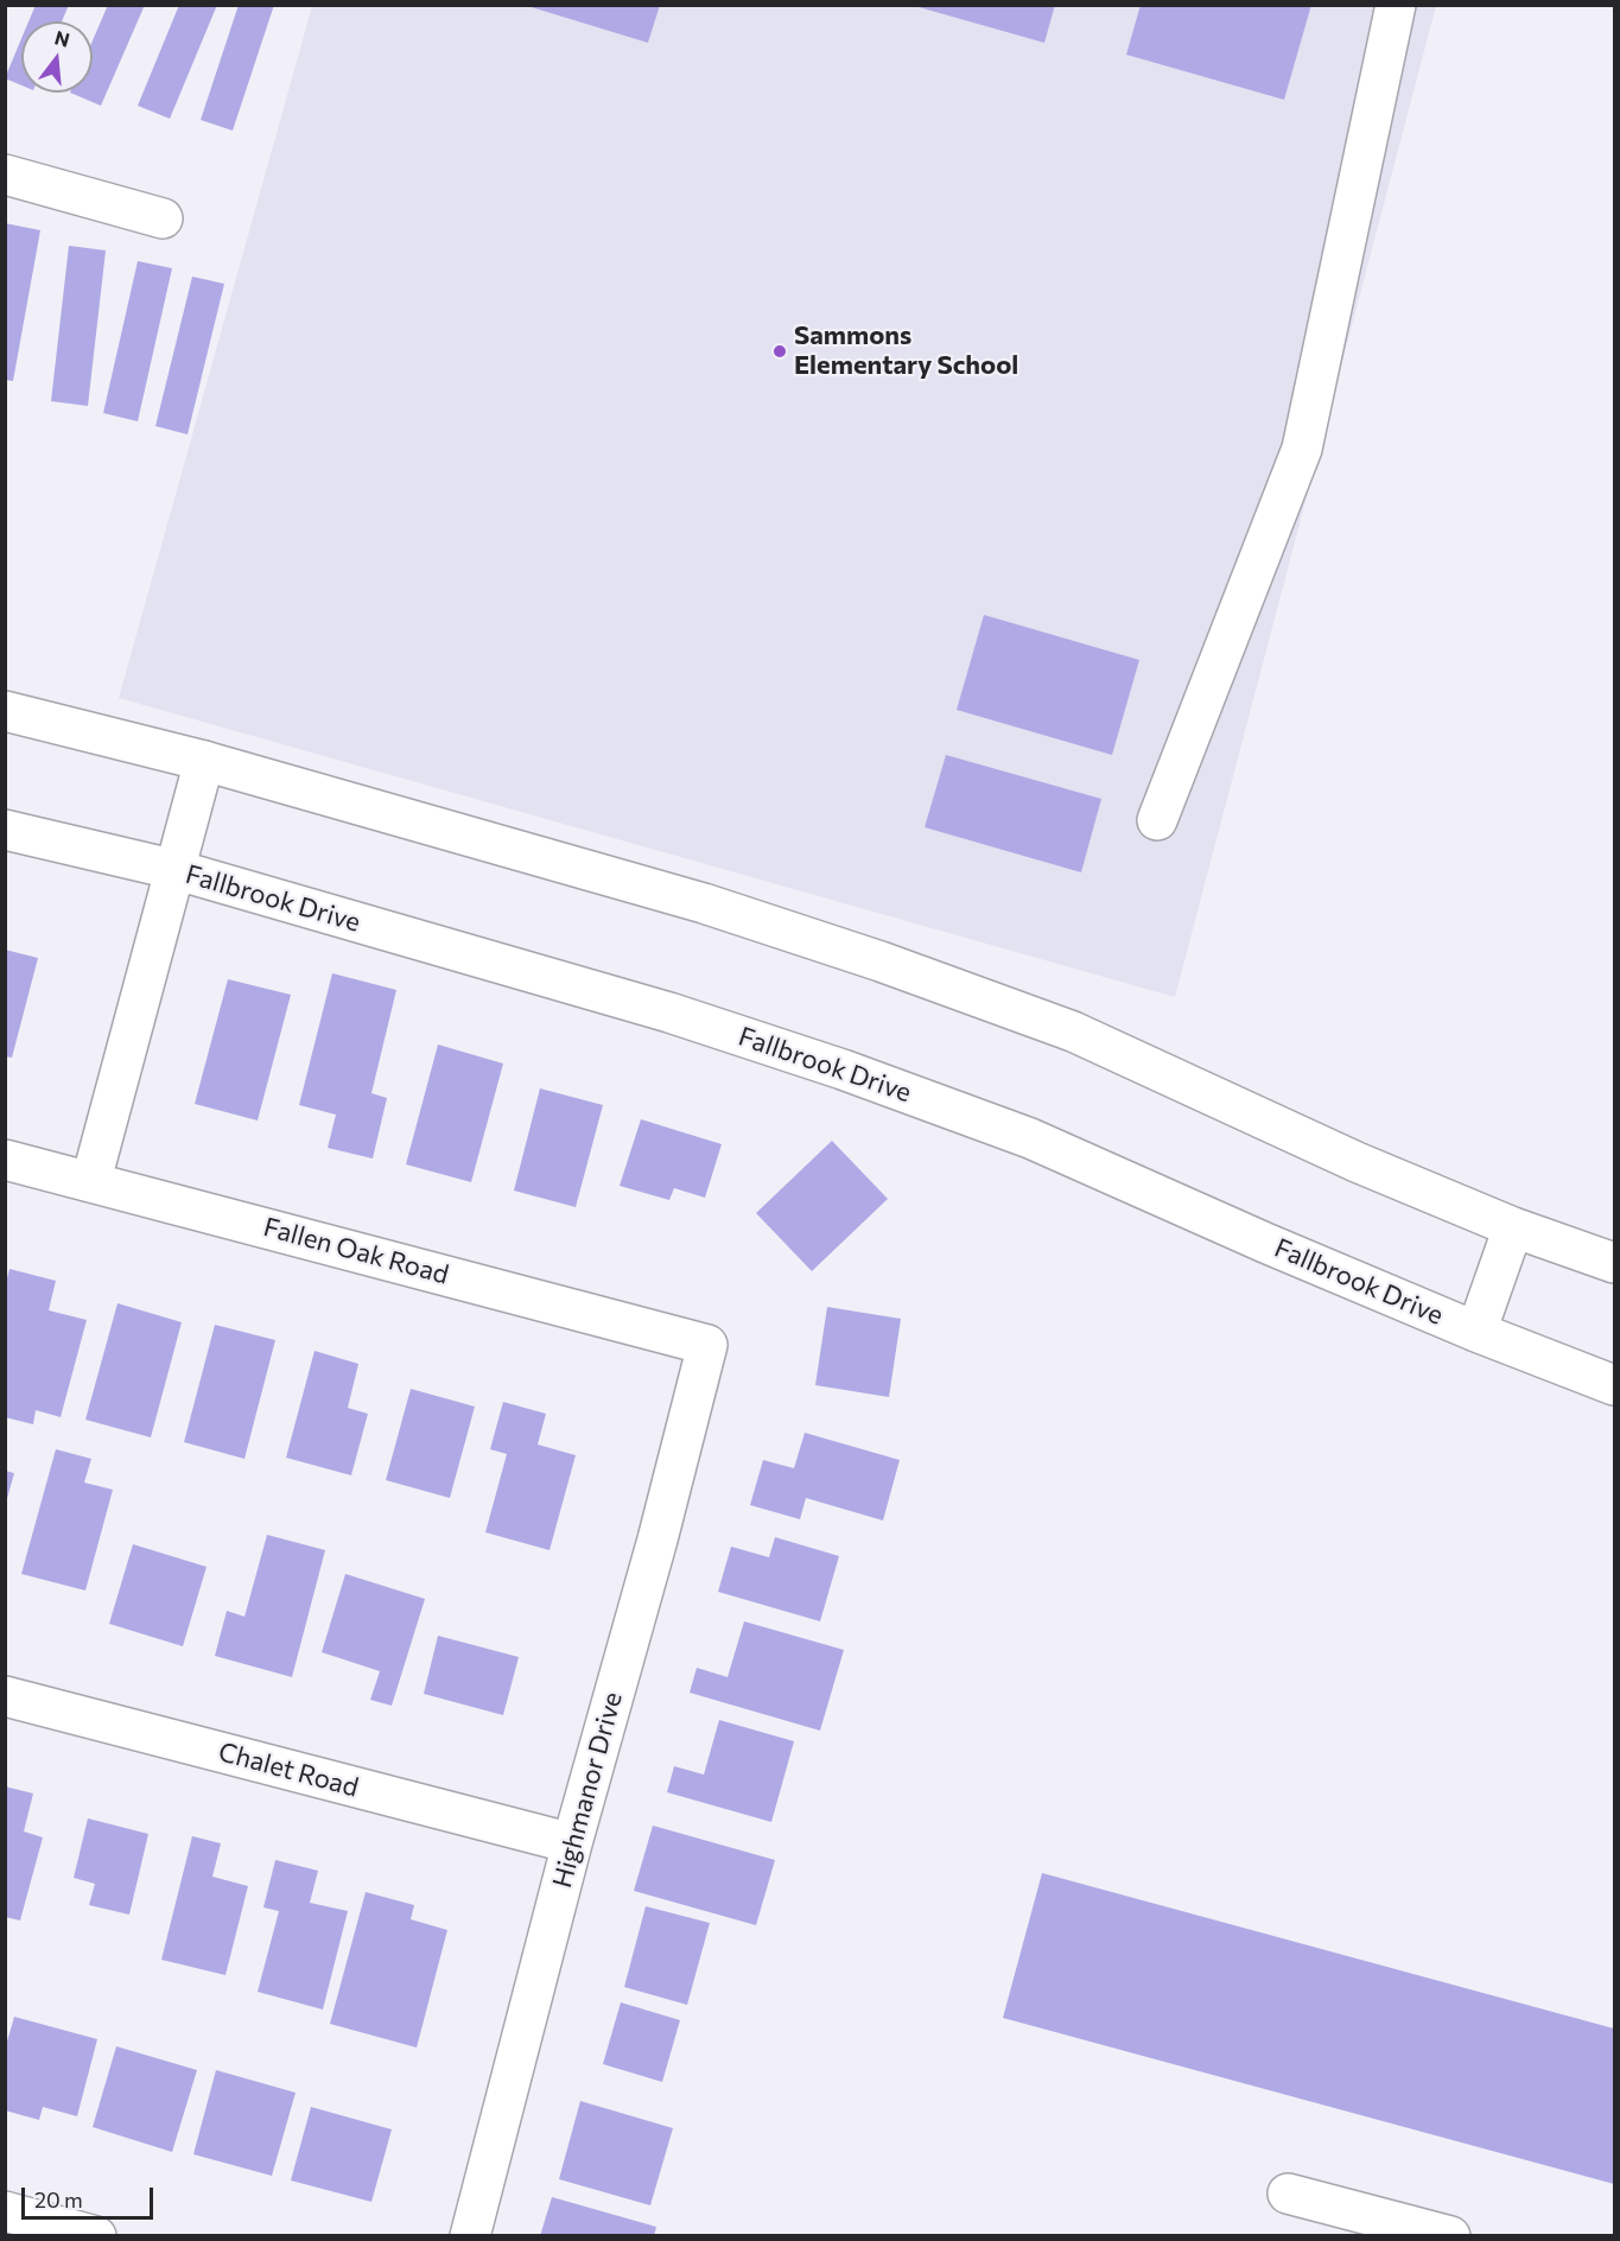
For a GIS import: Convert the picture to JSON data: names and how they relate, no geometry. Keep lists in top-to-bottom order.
{
  "streets": {
    "main road": [
      "Fallbrook Drive",
      "Fallen Oak Road",
      "Chalet Road",
      "Highmanor Drive"
    ]
  },
  "crossings": [
    ["Fallen Oak Road", "Highmanor Drive"],
    ["Chalet Road", "Highmanor Drive"]
  ],
  "places": ["Sammons Elementary School"],
  "scale_bar": "20 m",
  "north": "top"
}
